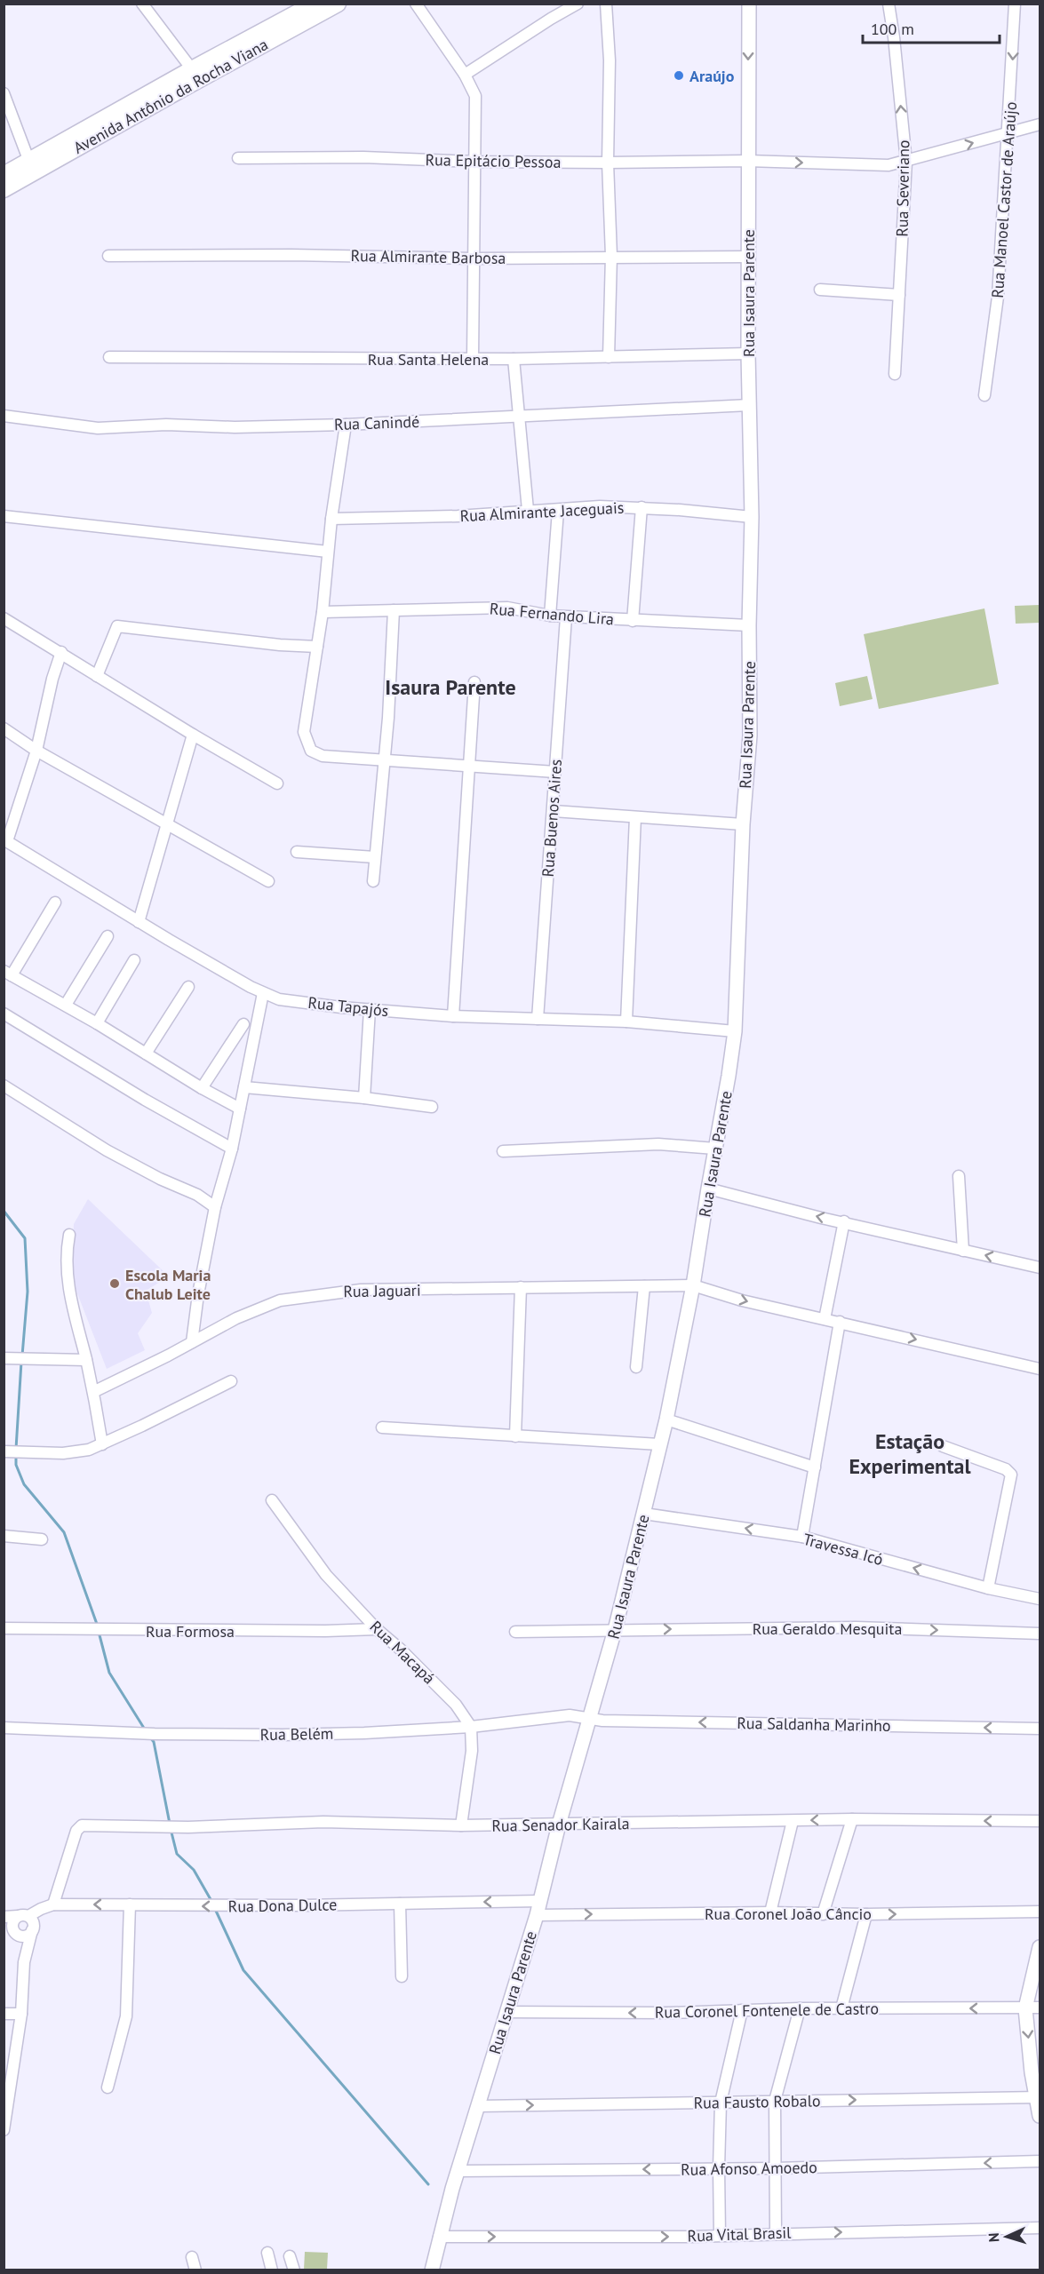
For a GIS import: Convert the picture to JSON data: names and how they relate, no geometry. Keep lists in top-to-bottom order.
{
  "streets": {
    "main road": ["Avenida Antônio da Rocha Viana"],
    "street": [
      "Rua Epitácio Pessoa",
      "Rua Severiano",
      "Rua Manoel Castor de Araújo",
      "Rua Almirante Barbosa",
      "Rua Isaura Parente",
      "Rua Santa Helena",
      "Rua Canindé",
      "Rua Almirante Jaceguais",
      "Rua Fernando Lira",
      "Rua Buenos Aires",
      "Rua Tapajós",
      "Rua Jaguari",
      "Travessa Icó",
      "Rua Geraldo Mesquita",
      "Rua Formosa",
      "Rua Macapá",
      "Rua Saldanha Marinho",
      "Rua Belém",
      "Rua Senador Kairala",
      "Rua Dona Dulce",
      "Rua Coronel João Câncio",
      "Rua Coronel Fontenele de Castro",
      "Rua Fausto Robalo",
      "Rua Afonso Amoedo",
      "Rua Vital Brasil"
    ]
  },
  "crossings": [
    ["Rua Epitácio Pessoa", "Rua Severiano"],
    ["Rua Epitácio Pessoa", "Rua Manoel Castor de Araújo"],
    ["Rua Epitácio Pessoa", "Rua Isaura Parente"],
    ["Rua Almirante Barbosa", "Rua Isaura Parente"],
    ["Rua Isaura Parente", "Rua Santa Helena"],
    ["Rua Isaura Parente", "Rua Canindé"],
    ["Rua Isaura Parente", "Rua Almirante Jaceguais"],
    ["Rua Isaura Parente", "Rua Fernando Lira"],
    ["Rua Isaura Parente", "Rua Tapajós"],
    ["Rua Isaura Parente", "Rua Jaguari"],
    ["Rua Isaura Parente", "Travessa Icó"],
    ["Rua Isaura Parente", "Rua Geraldo Mesquita"],
    ["Rua Isaura Parente", "Rua Saldanha Marinho"],
    ["Rua Isaura Parente", "Rua Belém"],
    ["Rua Isaura Parente", "Rua Senador Kairala"],
    ["Rua Isaura Parente", "Rua Dona Dulce"],
    ["Rua Isaura Parente", "Rua Coronel João Câncio"],
    ["Rua Isaura Parente", "Rua Coronel Fontenele de Castro"],
    ["Rua Isaura Parente", "Rua Fausto Robalo"],
    ["Rua Isaura Parente", "Rua Afonso Amoedo"],
    ["Rua Isaura Parente", "Rua Vital Brasil"],
    ["Rua Fernando Lira", "Rua Buenos Aires"],
    ["Rua Buenos Aires", "Rua Tapajós"],
    ["Rua Formosa", "Rua Macapá"],
    ["Rua Macapá", "Rua Belém"],
    ["Rua Saldanha Marinho", "Rua Belém"],
    ["Rua Senador Kairala", "Rua Dona Dulce"]
  ],
  "one_way": [
    "Rua Severiano",
    "Rua Geraldo Mesquita",
    "Rua Saldanha Marinho",
    "Rua Dona Dulce",
    "Rua Coronel João Câncio",
    "Rua Coronel Fontenele de Castro",
    "Rua Fausto Robalo",
    "Rua Afonso Amoedo",
    "Rua Vital Brasil"
  ],
  "districts": ["Isaura Parente", "Estação Experimental"],
  "places": ["Araújo", "Escola Maria Chalub Leite"],
  "scale_bar": "100 m",
  "north": "left"
}
